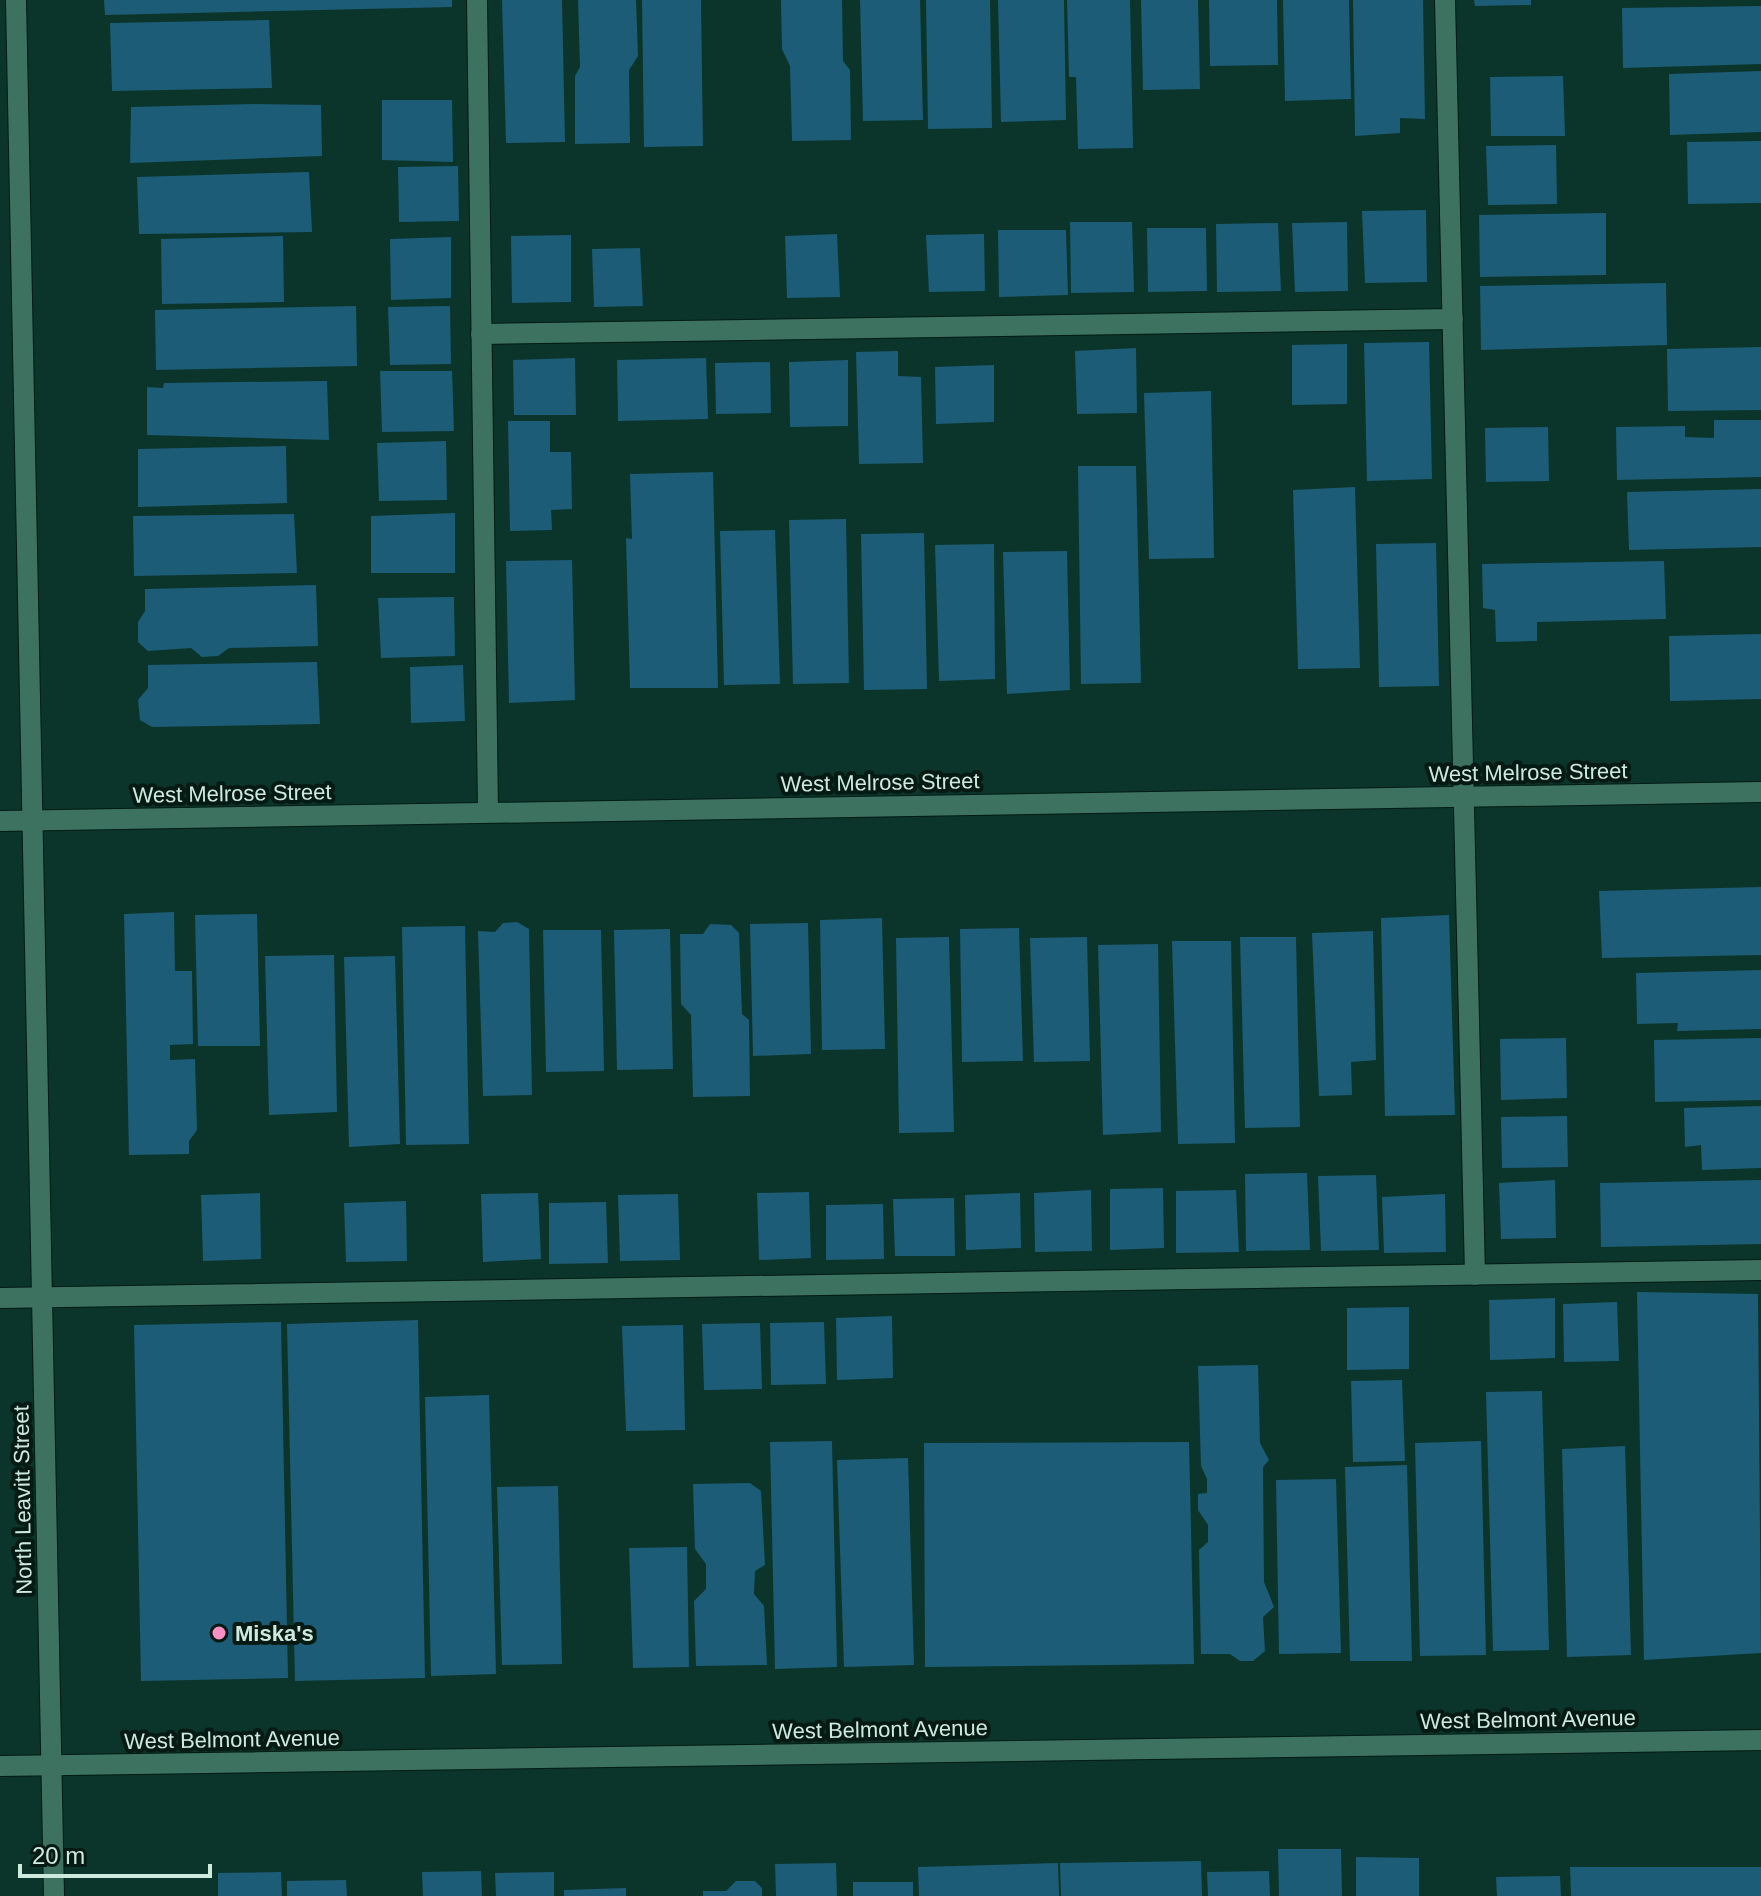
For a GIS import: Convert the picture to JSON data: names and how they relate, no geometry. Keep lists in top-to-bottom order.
{
  "streets": {
    "street": ["West Melrose Street", "North Leavitt Street", "West Belmont Avenue"]
  },
  "crossings": [
    ["West Melrose Street", "North Leavitt Street"],
    ["North Leavitt Street", "West Belmont Avenue"]
  ],
  "places": ["Miska's"],
  "scale_bar": "20 m"
}
